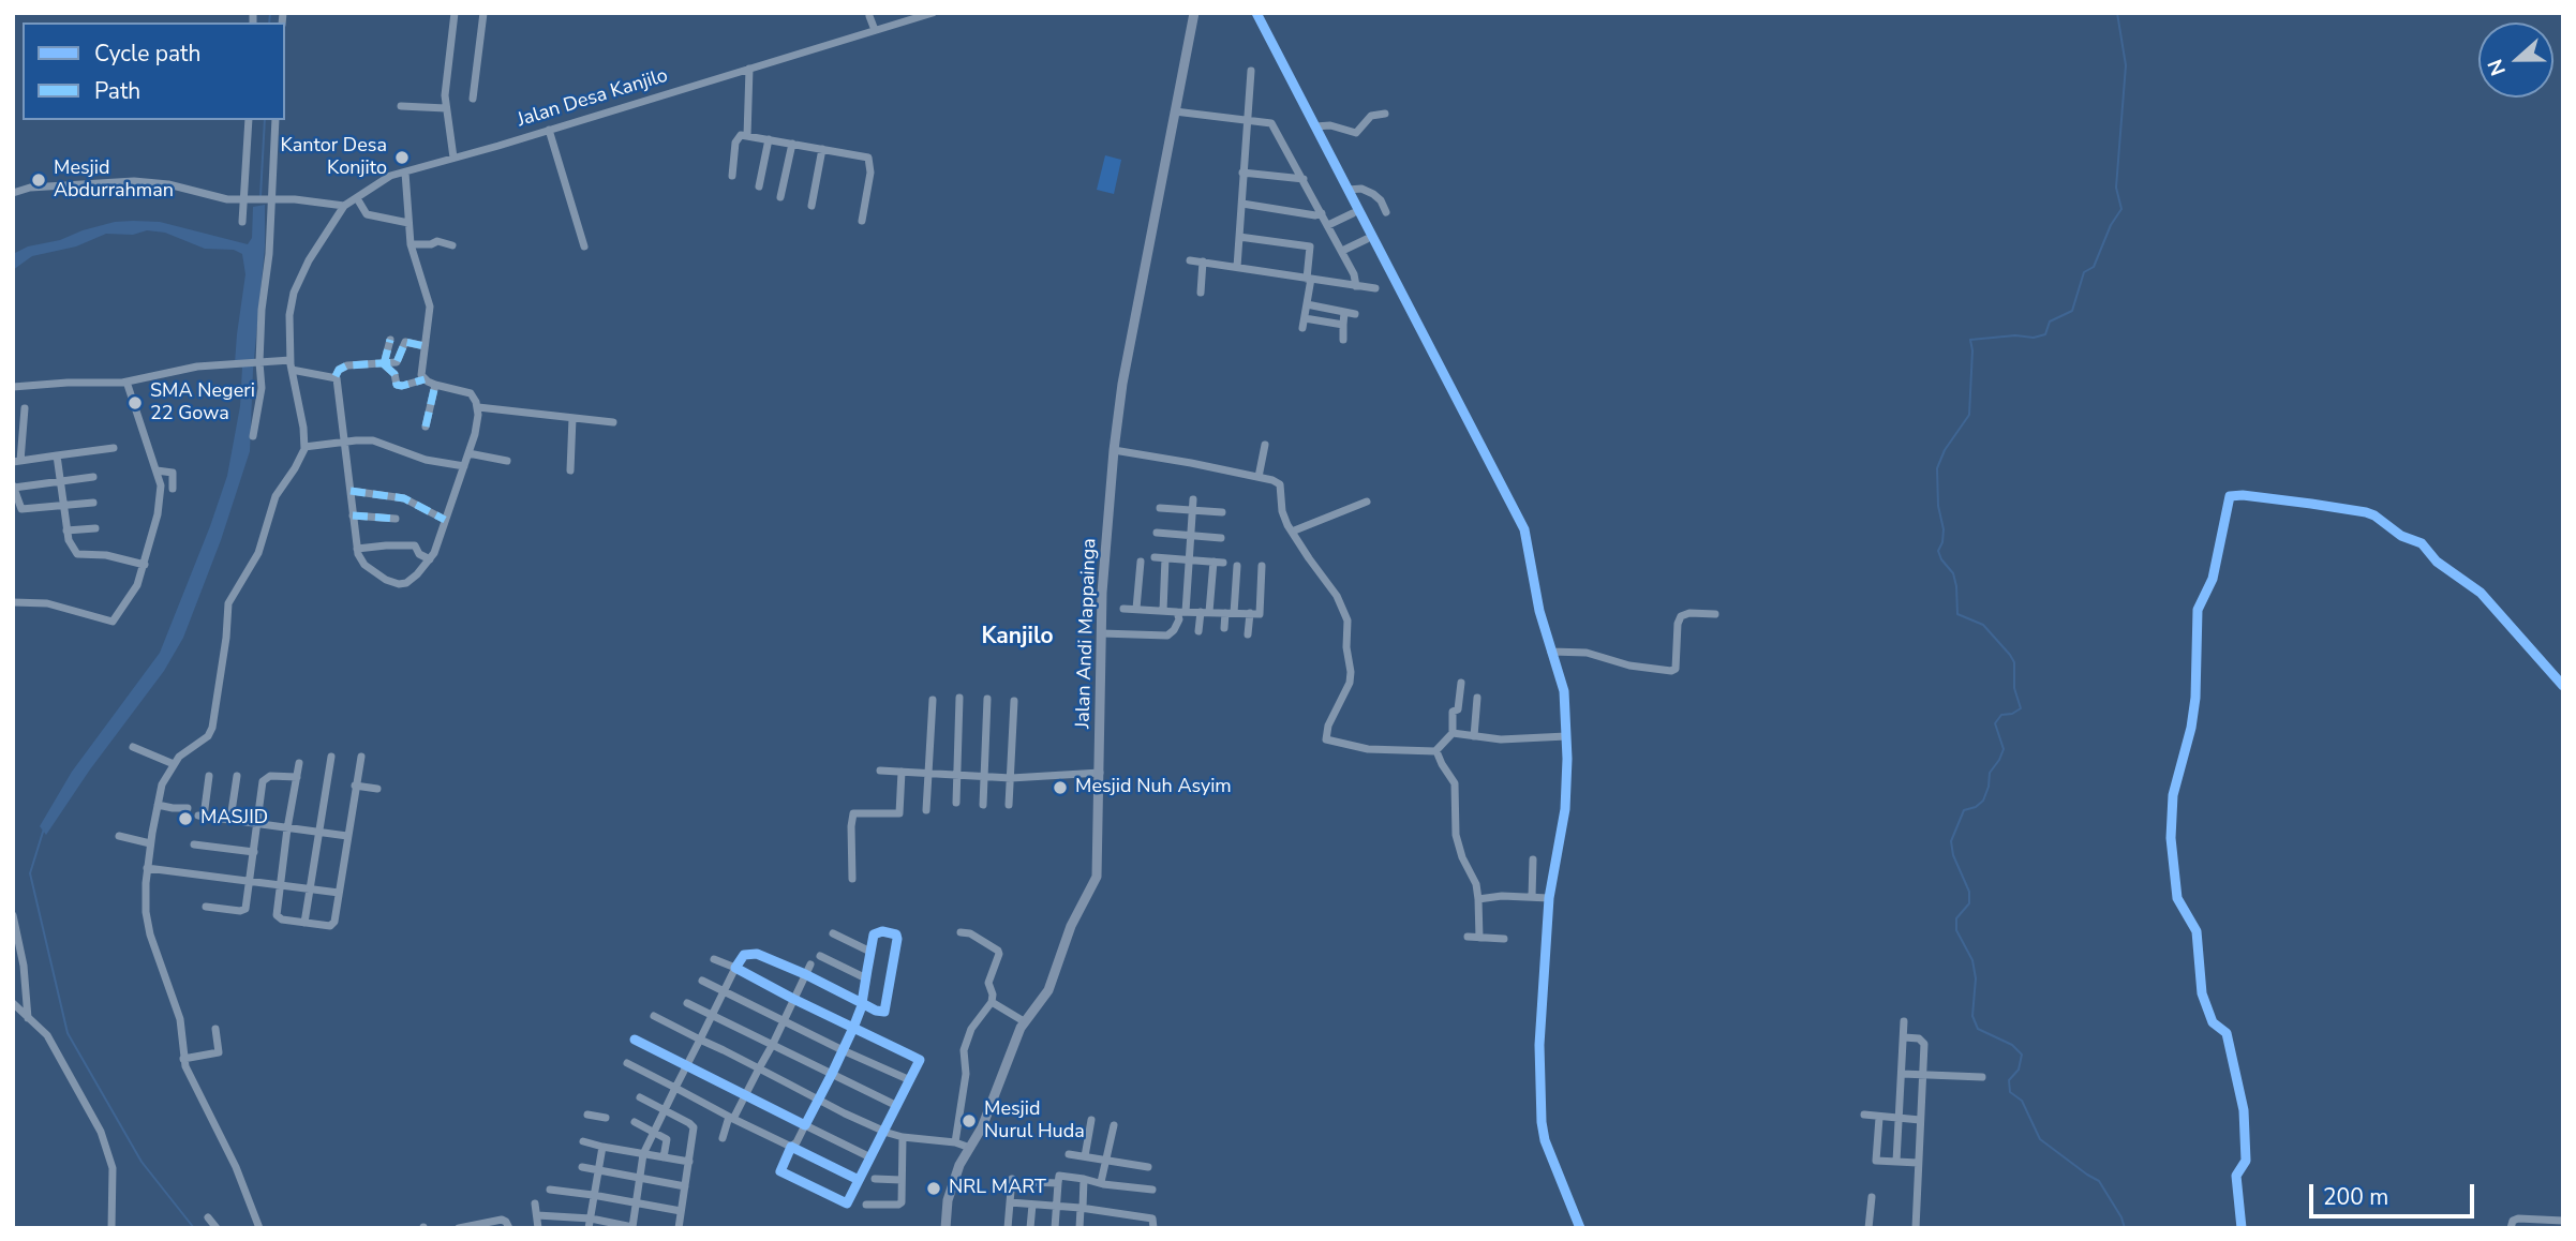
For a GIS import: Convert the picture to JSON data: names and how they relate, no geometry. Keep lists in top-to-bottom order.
{
  "streets": {
    "main road": ["Jalan Andi Mappainga"],
    "street": ["Jalan Desa Kanjilo"]
  },
  "districts": ["Kanjilo"],
  "places": [
    "Kantor Desa Konjito",
    "Mesjid Abdurrahman",
    "SMA Negeri 22 Gowa",
    "Mesjid Nuh Asyim",
    "MASJID",
    "Mesjid Nurul Huda",
    "NRL MART"
  ],
  "legend": ["Cycle path", "Path"],
  "scale_bar": "200 m",
  "north": "left"
}
